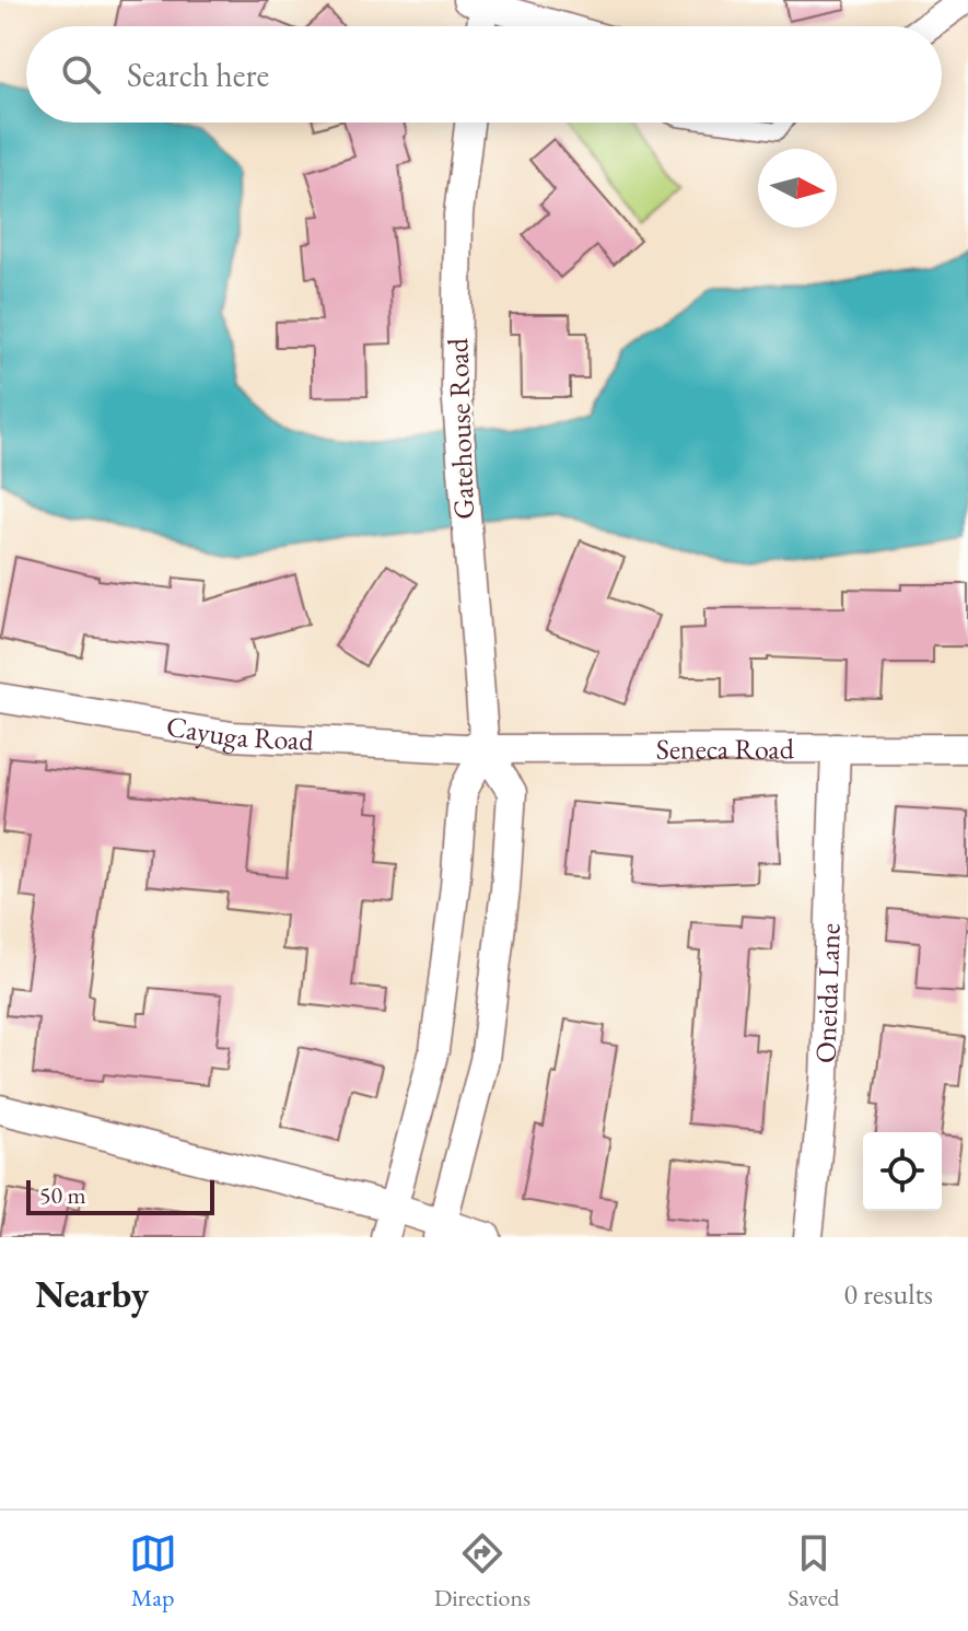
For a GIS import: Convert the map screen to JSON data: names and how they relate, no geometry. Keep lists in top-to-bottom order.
{
  "streets": {
    "street": [
      "Gatehouse Road",
      "Cayuga Road",
      "Seneca Road",
      "Oneida Lane"
    ]
  },
  "crossings": [
    ["Gatehouse Road", "Cayuga Road"],
    ["Gatehouse Road", "Seneca Road"],
    ["Cayuga Road", "Seneca Road"],
    ["Seneca Road", "Oneida Lane"]
  ],
  "scale_bar": "50 m",
  "north": "right",
  "page": {
    "search": "Search here",
    "scale": "50 m",
    "heading": ["Nearby", "0 results"],
    "nav": ["Map", "Directions", "Saved"]
  }
}
